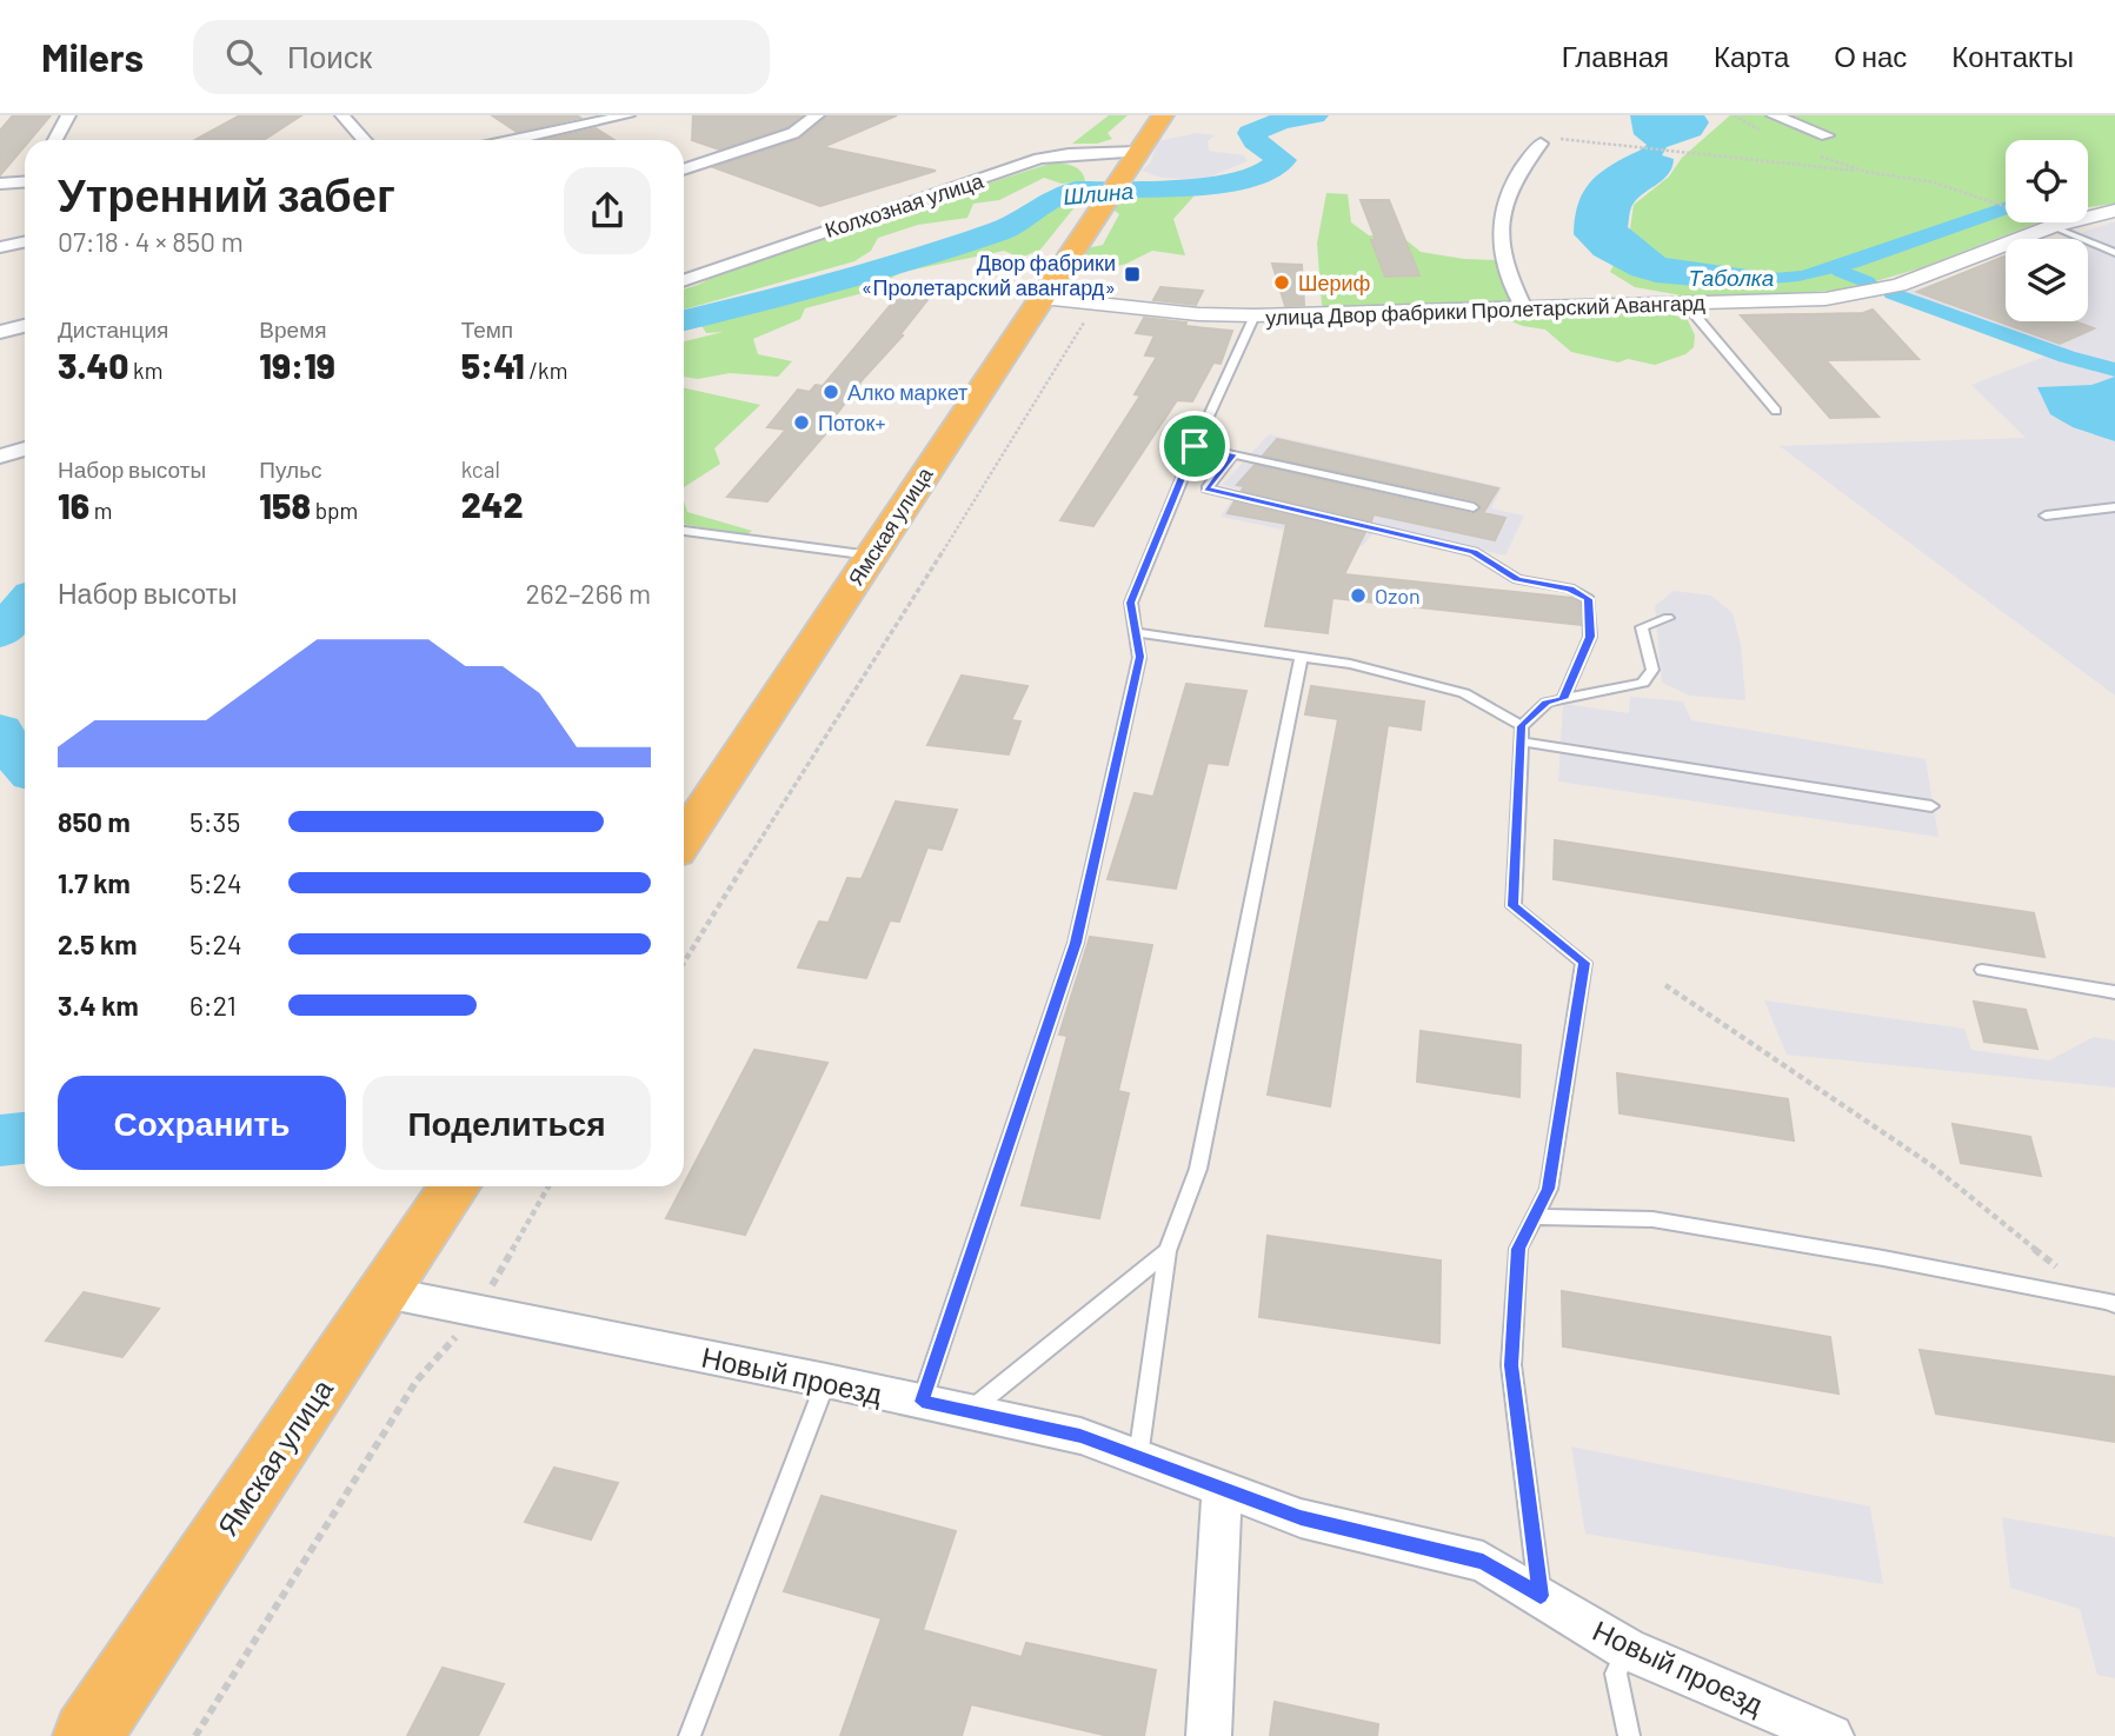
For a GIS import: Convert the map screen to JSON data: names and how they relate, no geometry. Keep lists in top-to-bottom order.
{
  "streets": {
    "highway": ["Ямская улица"],
    "street": ["Колхозная улица", "улица Двор фабрики Пролетарский Авангард", "Новый проезд"]
  },
  "crossings": [
    ["Колхозная улица", "Ямская улица"],
    ["улица Двор фабрики Пролетарский Авангард", "Ямская улица"],
    ["Ямская улица", "Новый проезд"]
  ],
  "water": ["Шлина", "Таболка"],
  "places": {
    "transit": ["Двор фабрики «Пролетарский авангард»"],
    "other": [
      "Шериф",
      "Алко маркет",
      "Поток+",
      "Ozon"
    ]
  },
  "page": {
    "header": "Milers",
    "search": "Поиск",
    "nav": [
      "Главная",
      "Карта",
      "О нас",
      "Контакты"
    ],
    "heading": ["Утренний забег", "07:18 · 4 × 850 m"],
    "stats": [
      ["Дистанция", "3.40 km"],
      ["Время", "19:19"],
      ["Темп", "5:41 /km"],
      ["Набор высоты", "16 m"],
      ["Пульс", "158 bpm"],
      ["kcal", "242"]
    ],
    "chart": ["Набор высоты", "262–266 m"],
    "list": [
      {
        "name": "850 m",
        "note": "5:35"
      },
      {
        "name": "1.7 km",
        "note": "5:24"
      },
      {
        "name": "2.5 km",
        "note": "5:24"
      },
      {
        "name": "3.4 km",
        "note": "6:21"
      }
    ],
    "buttons": ["Сохранить", "Поделиться"]
  }
}
